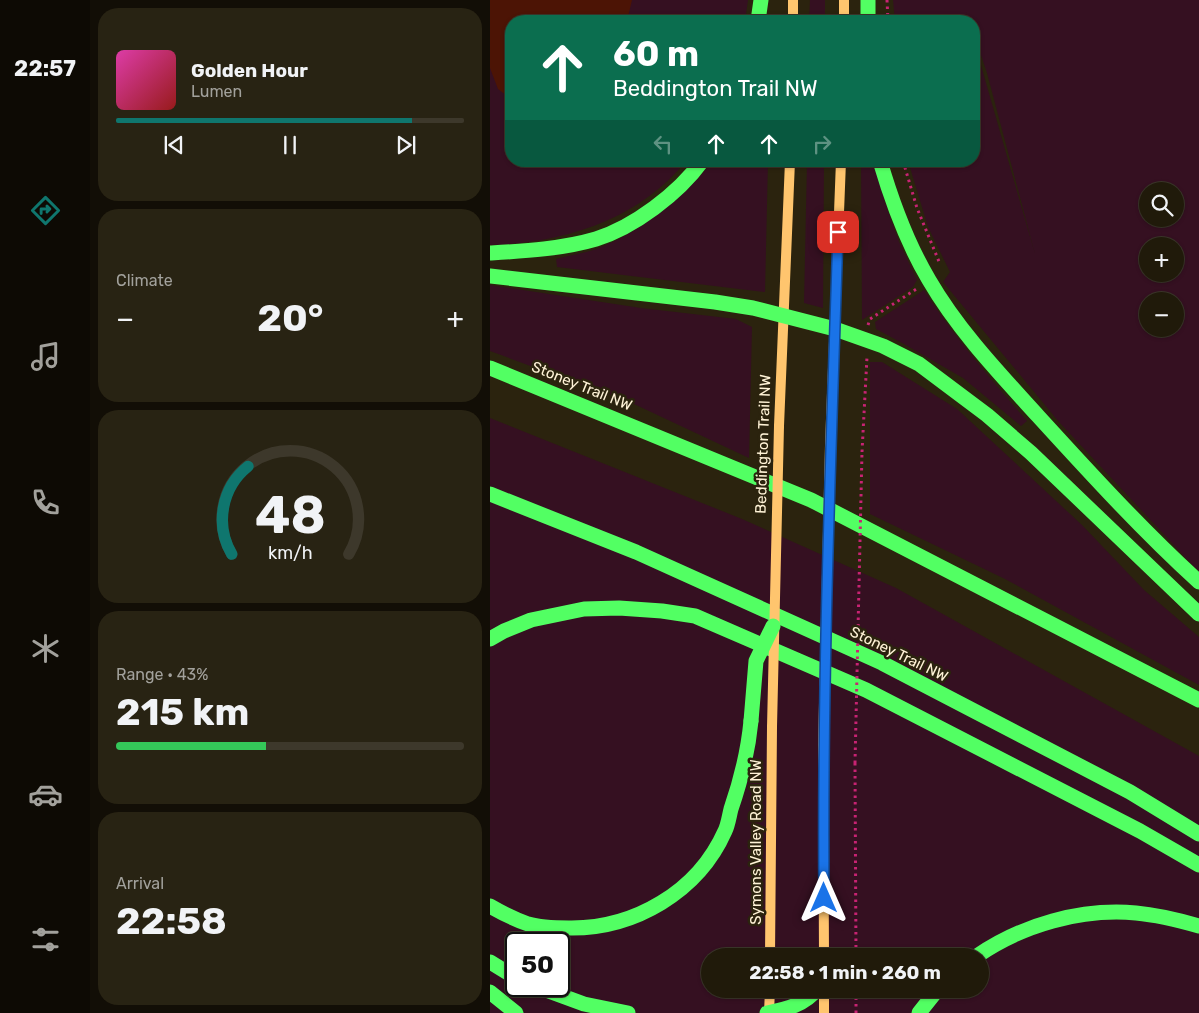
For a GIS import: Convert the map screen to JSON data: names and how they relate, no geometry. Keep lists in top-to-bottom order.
{
  "streets": {
    "highway": ["Stoney Trail NW"],
    "main road": ["Beddington Trail NW", "Symons Valley Road NW"]
  },
  "crossings": [
    ["Beddington Trail NW", "Symons Valley Road NW"]
  ],
  "page": {
    "tabs": "22:57",
    "turn": ["60 m", "Beddington Trail NW"],
    "song": ["Golden Hour", "Lumen"],
    "map_buttons": ["+", "−"],
    "tile": [
      "Climate",
      ["Range · 43%", "215 km"],
      ["Arrival", "22:58"]
    ],
    "heat": ["−", "20°", "+"],
    "limit": "50",
    "trip": "22:58 · 1 min · 260 m",
    "gauge": ["48", "km/h"]
  }
}
